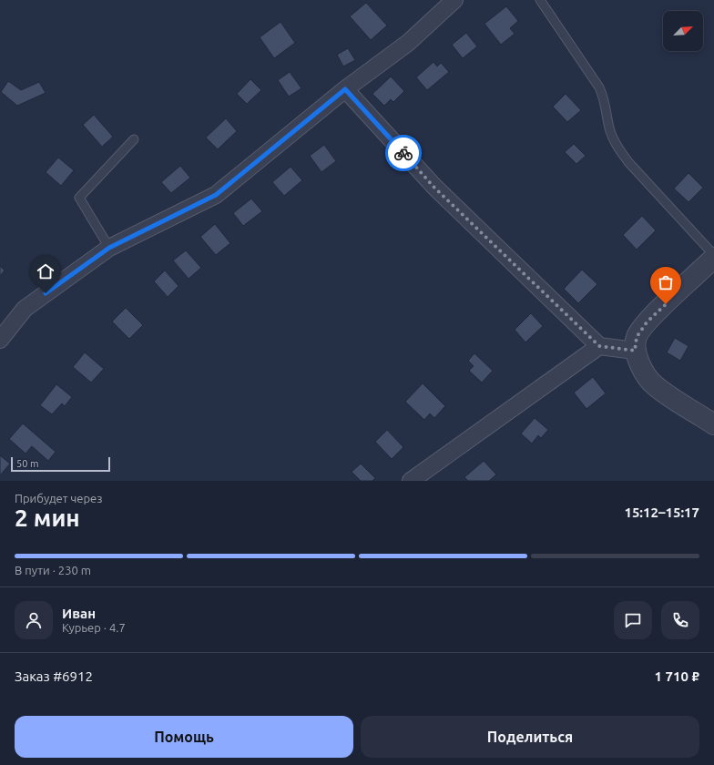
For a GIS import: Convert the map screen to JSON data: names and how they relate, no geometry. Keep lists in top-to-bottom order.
{
  "scale_bar": "50 m",
  "north": "top right",
  "page": {
    "scale": "50 m",
    "heading": ["2 мин", "Прибудет через", "15:12–15:17"],
    "panel": [
      "Иван",
      "Курьер · 4.7",
      "Заказ #6912",
      "1 710 ₽"
    ],
    "bar": "В пути · 230 m",
    "buttons": ["Помощь", "Поделиться"]
  }
}
